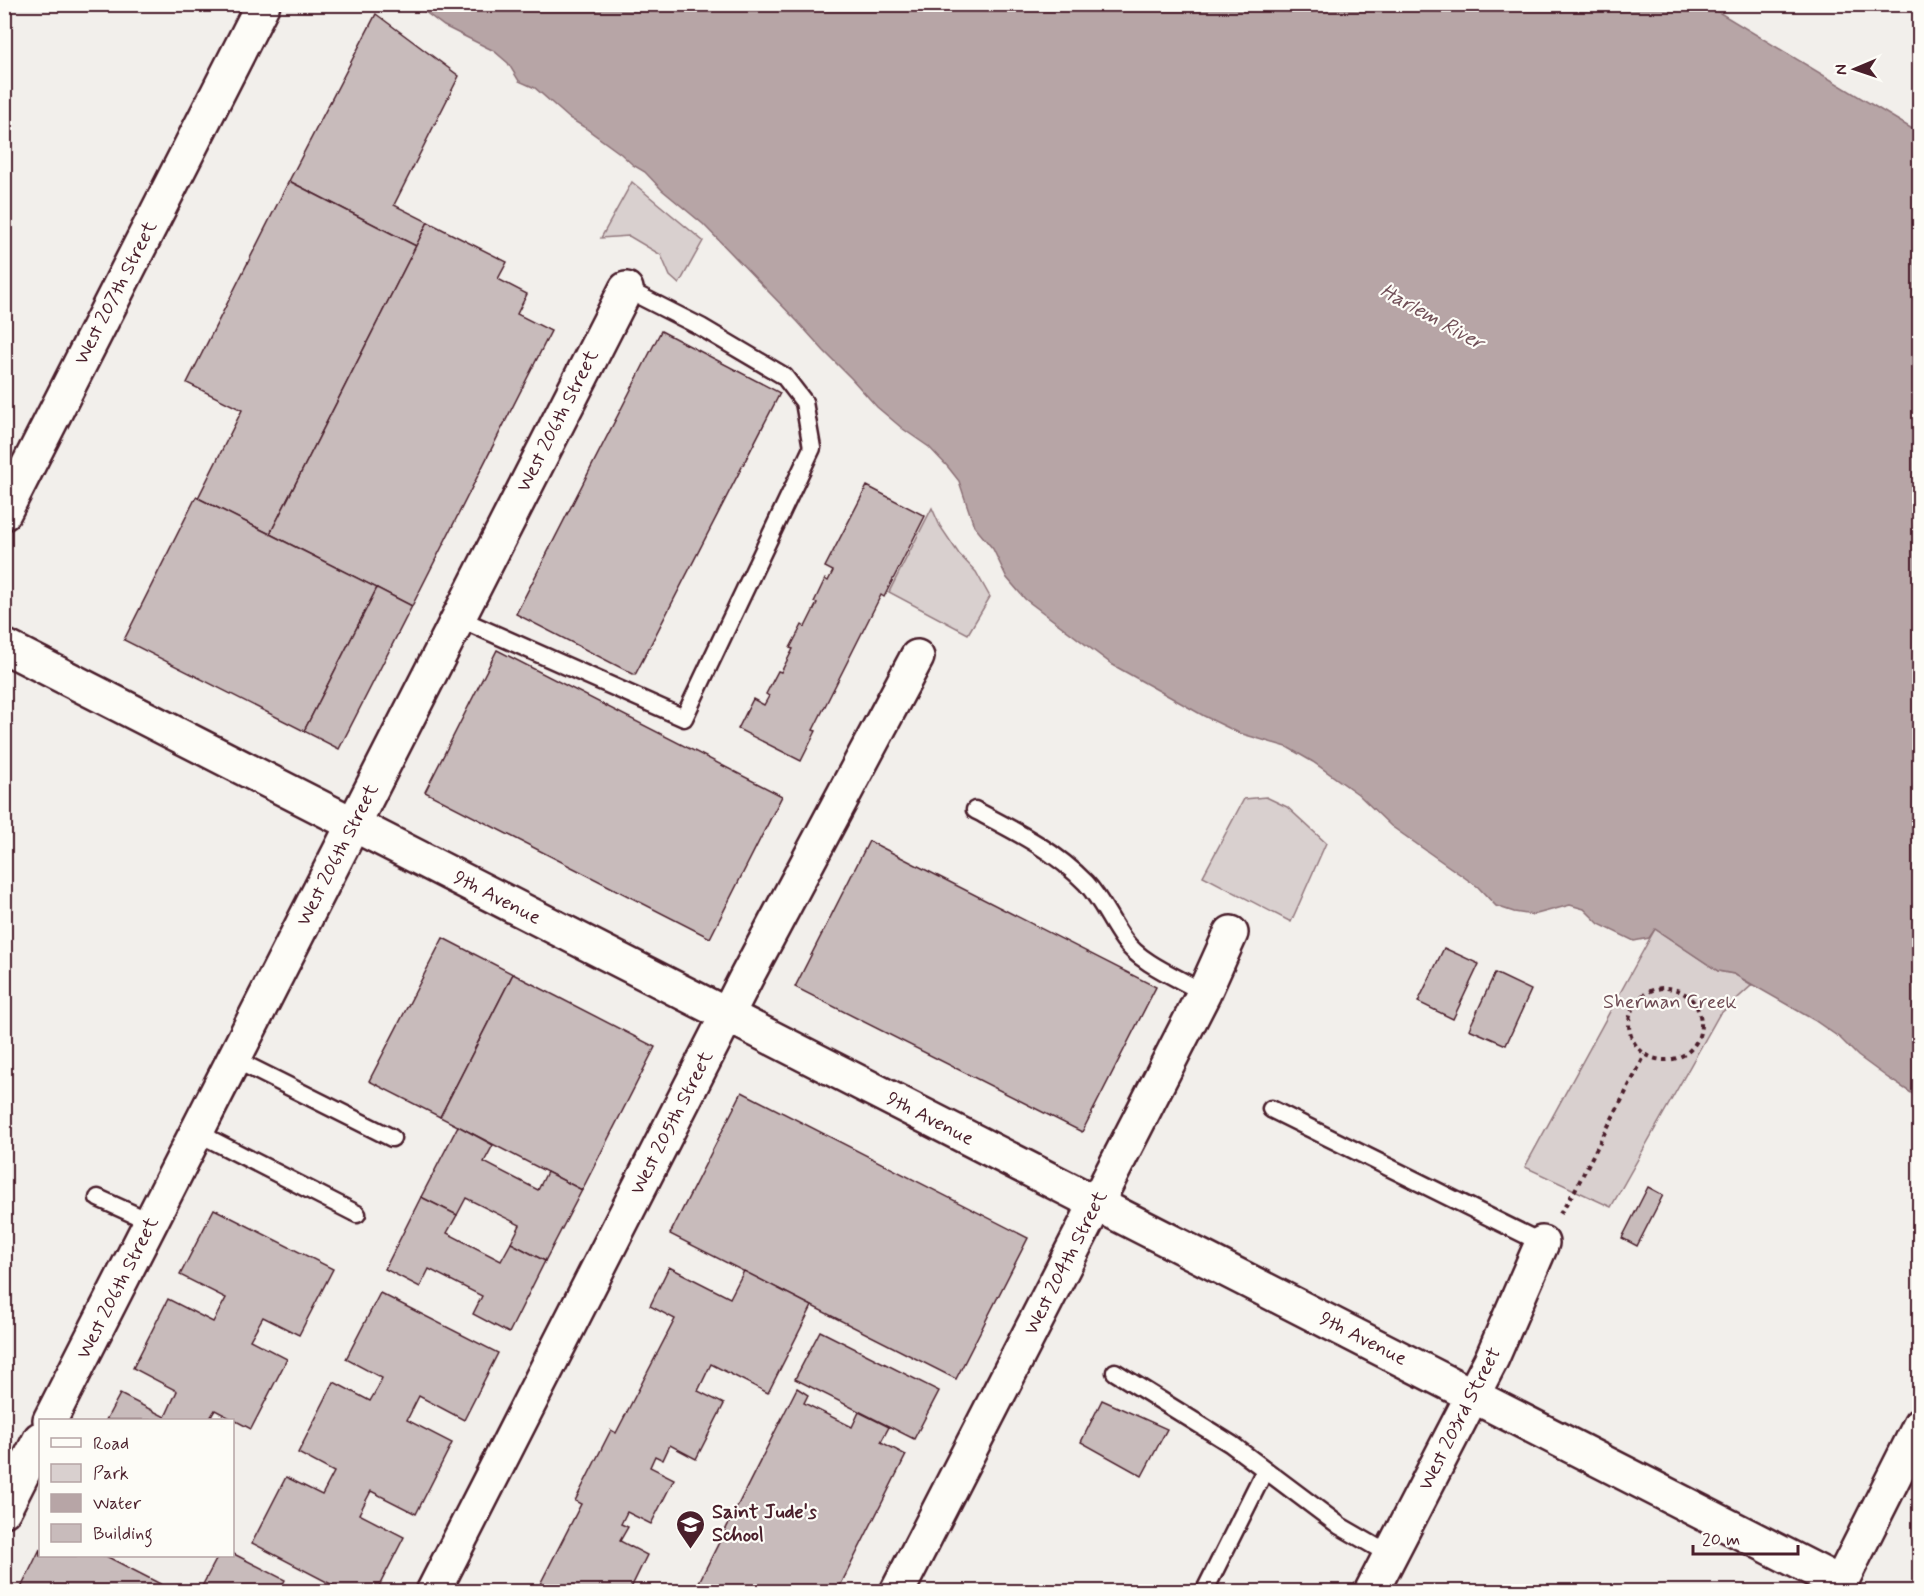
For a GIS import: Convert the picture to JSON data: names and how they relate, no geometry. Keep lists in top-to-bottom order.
{
  "streets": {
    "street": [
      "West 207th Street",
      "West 206th Street",
      "9th Avenue",
      "West 205th Street",
      "West 204th Street",
      "West 203rd Street"
    ]
  },
  "crossings": [
    ["West 206th Street", "9th Avenue"],
    ["9th Avenue", "West 205th Street"],
    ["9th Avenue", "West 204th Street"],
    ["9th Avenue", "West 203rd Street"]
  ],
  "water": ["Harlem River"],
  "parks": ["Sherman Creek"],
  "places": {
    "school or university": ["Saint Jude's School"]
  },
  "legend": [
    "Road",
    "Park",
    "Water",
    "Building"
  ],
  "scale_bar": "20 m",
  "north": "left"
}
